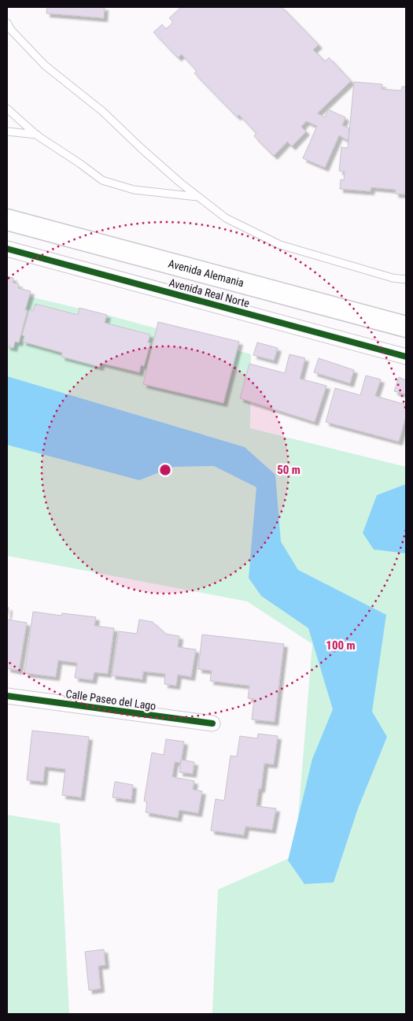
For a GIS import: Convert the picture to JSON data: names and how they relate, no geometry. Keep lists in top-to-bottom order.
{
  "streets": {
    "street": ["Avenida Alemania", "Avenida Real Norte", "Calle Paseo del Lago"]
  },
  "rings": ["50 m", "100 m"]
}
